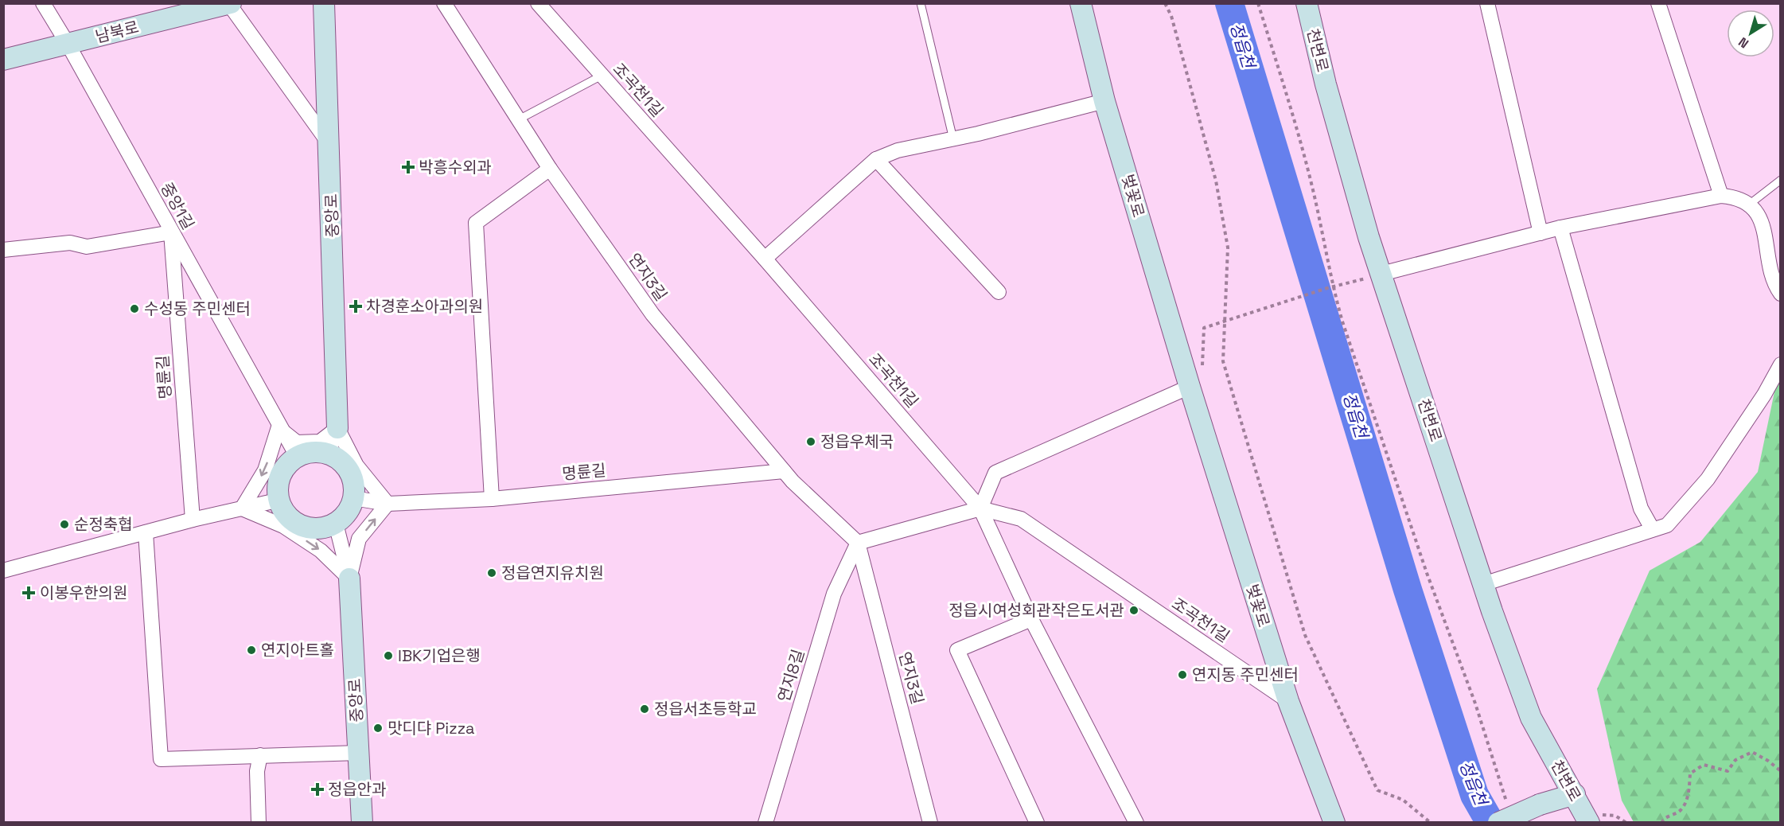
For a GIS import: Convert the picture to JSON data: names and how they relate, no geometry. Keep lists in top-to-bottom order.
{
  "streets": {
    "street": [
      "남북로",
      "천변로",
      "조곡천1길",
      "벚꽃로",
      "중앙1길",
      "중앙로",
      "연지3길",
      "명륜길",
      "연지8길"
    ]
  },
  "crossings": [
    ["남북로", "중앙1길"],
    ["조곡천1길", "벚꽃로"],
    ["중앙1길", "명륜길"],
    ["연지3길", "명륜길"],
    ["연지3길", "연지8길"]
  ],
  "water": ["정읍천"],
  "places": {
    "health": [
      "박흥수외과",
      "차경훈소아과의원",
      "이봉우한의원",
      "정읍안과"
    ],
    "other": [
      "수성동 주민센터",
      "정읍우체국",
      "순정축협",
      "정읍연지유치원",
      "정읍시여성회관작은도서관",
      "연지아트홀",
      "IBK기업은행",
      "연지동 주민센터",
      "정읍서초등학교",
      "맛디댜 Pizza"
    ]
  },
  "north": "bottom left"
}
